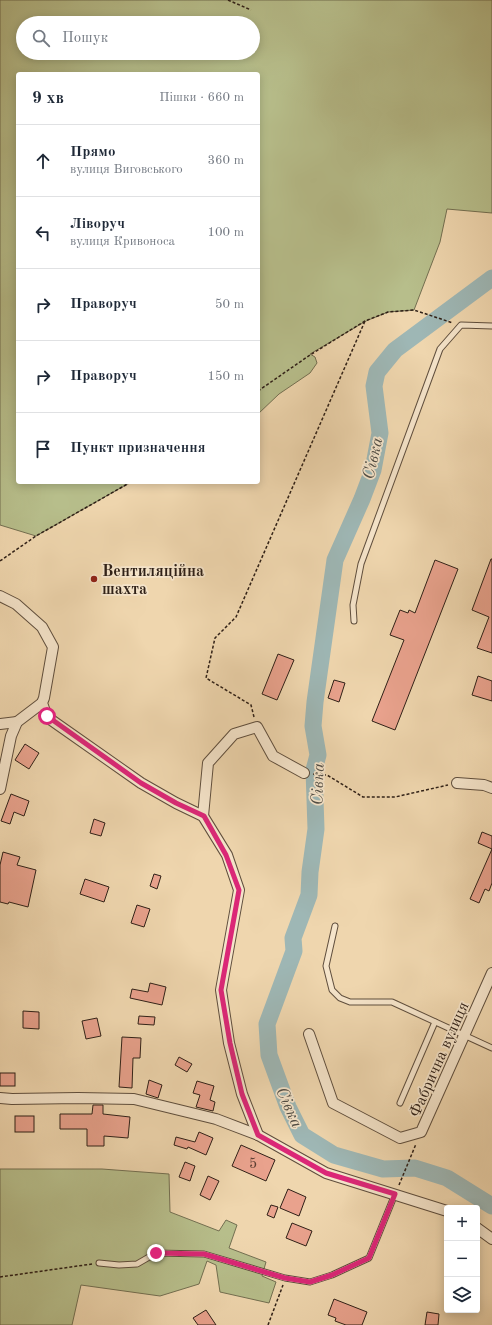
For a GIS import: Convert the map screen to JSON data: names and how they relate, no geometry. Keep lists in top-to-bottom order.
{
  "streets": {
    "street": ["Фабрична вулиця"]
  },
  "water": ["Сівка"],
  "places": ["Вентиляційна шахта"],
  "house_numbers": ["5"],
  "page": {
    "search": "Пошук",
    "heading": ["9 хв", "Пішки · 660 m"],
    "list": [
      ["Прямо", "вулиця Виговського", "360 m"],
      ["Ліворуч", "вулиця Кривоноса", "100 m"],
      ["Праворуч", "50 m"],
      ["Праворуч", "150 m"],
      "Пункт призначення"
    ],
    "map_buttons": ["+", "−"]
  }
}
